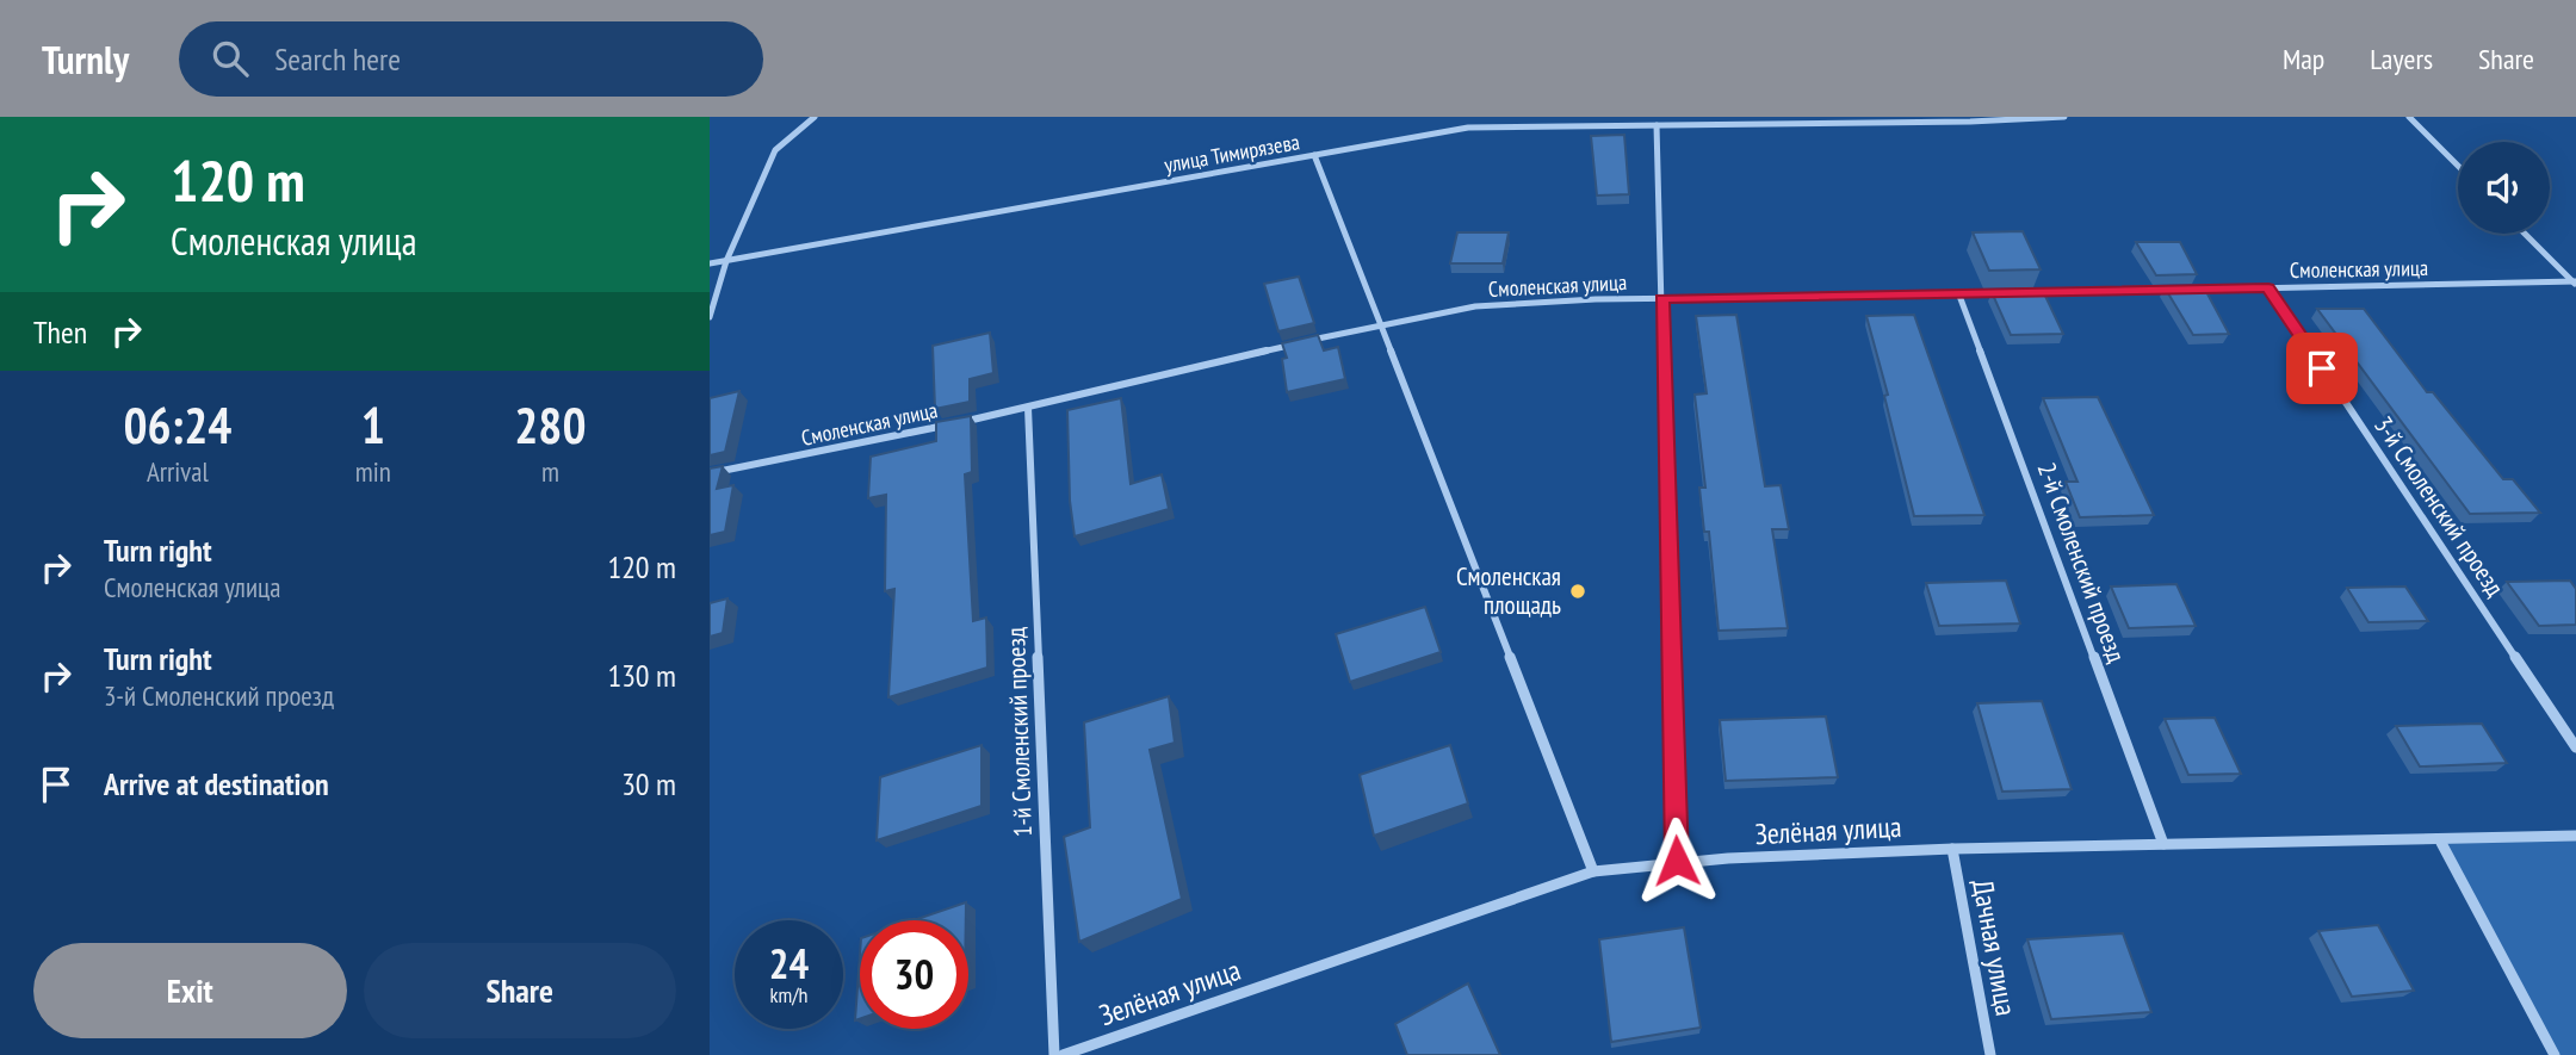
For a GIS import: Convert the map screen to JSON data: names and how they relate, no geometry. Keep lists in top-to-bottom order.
{
  "streets": {
    "street": [
      "улица Тимирязева",
      "Смоленская улица",
      "3-й Смоленский проезд",
      "2-й Смоленский проезд",
      "1-й Смоленский проезд",
      "Зелёная улица",
      "Дачная улица"
    ]
  },
  "crossings": [
    ["Смоленская улица", "3-й Смоленский проезд"],
    ["Смоленская улица", "2-й Смоленский проезд"],
    ["Смоленская улица", "1-й Смоленский проезд"],
    ["2-й Смоленский проезд", "Зелёная улица"],
    ["Зелёная улица", "Дачная улица"]
  ],
  "places": ["Смоленская площадь"],
  "page": {
    "header": "Turnly",
    "search": "Search here",
    "nav": ["Map", "Layers", "Share"],
    "turn": ["120 m", "Смоленская улица"],
    "then": "Then",
    "eta": [
      "06:24",
      "Arrival",
      "1",
      "min",
      "280",
      "m"
    ],
    "list": [
      {
        "name": "Turn right",
        "note": "Смоленская улица",
        "value": "120 m"
      },
      {
        "name": "Turn right",
        "note": "3-й Смоленский проезд",
        "value": "130 m"
      },
      {
        "name": "Arrive at destination",
        "value": "30 m"
      }
    ],
    "speed": "24 km/h",
    "limit": "30",
    "buttons": ["Exit", "Share"]
  }
}
